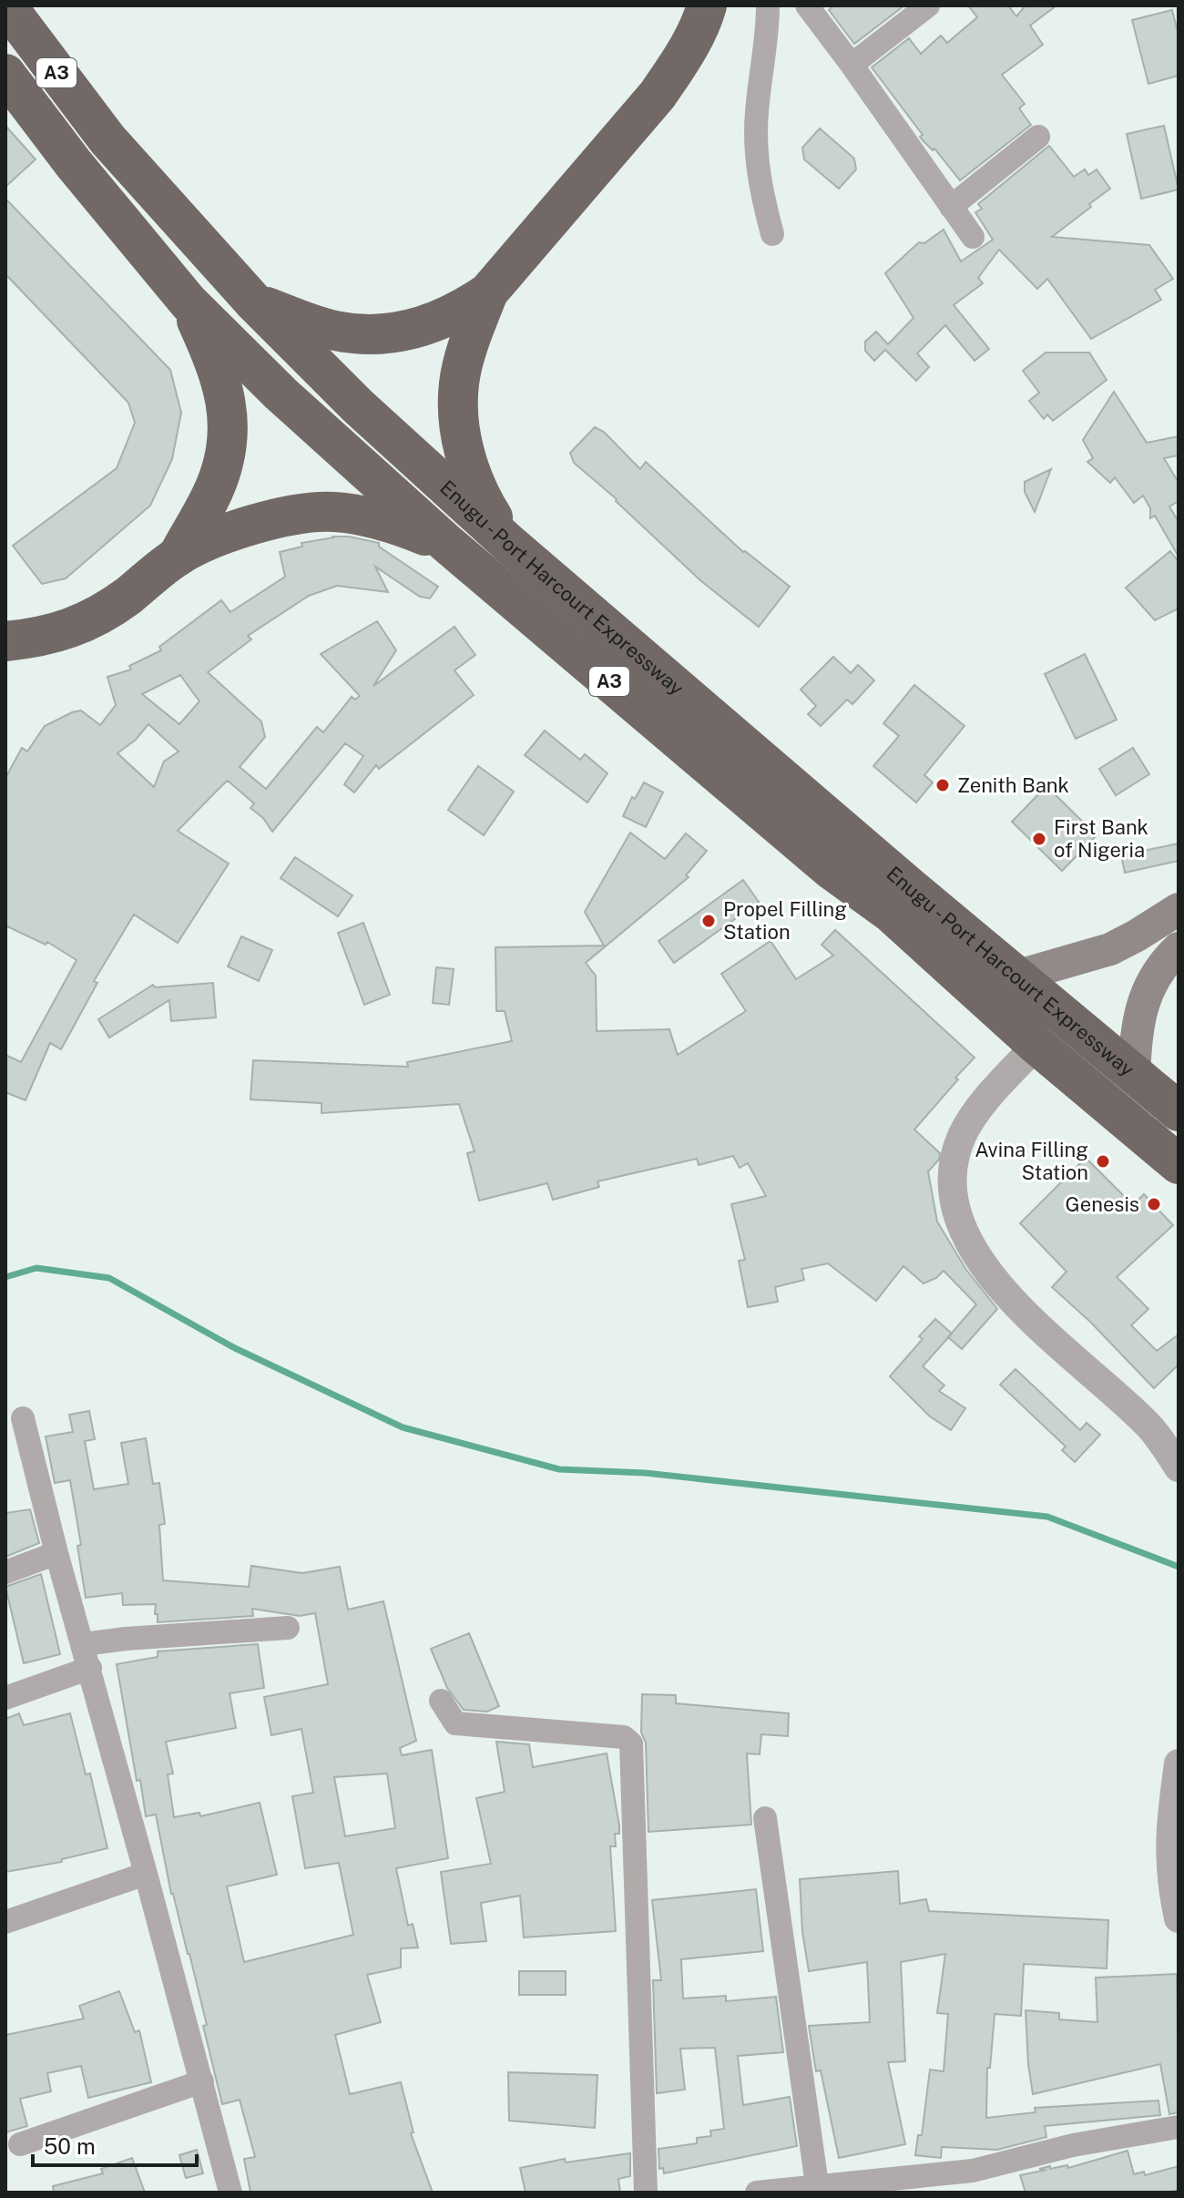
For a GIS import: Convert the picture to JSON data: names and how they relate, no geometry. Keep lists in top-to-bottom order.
{
  "streets": {
    "highway": ["A3", "Enugu - Port Harcourt Expressway"]
  },
  "places": [
    "Zenith Bank",
    "First Bank of Nigeria",
    "Propel Filling Station",
    "Avina Filling Station",
    "Genesis"
  ],
  "scale_bar": "50 m"
}
